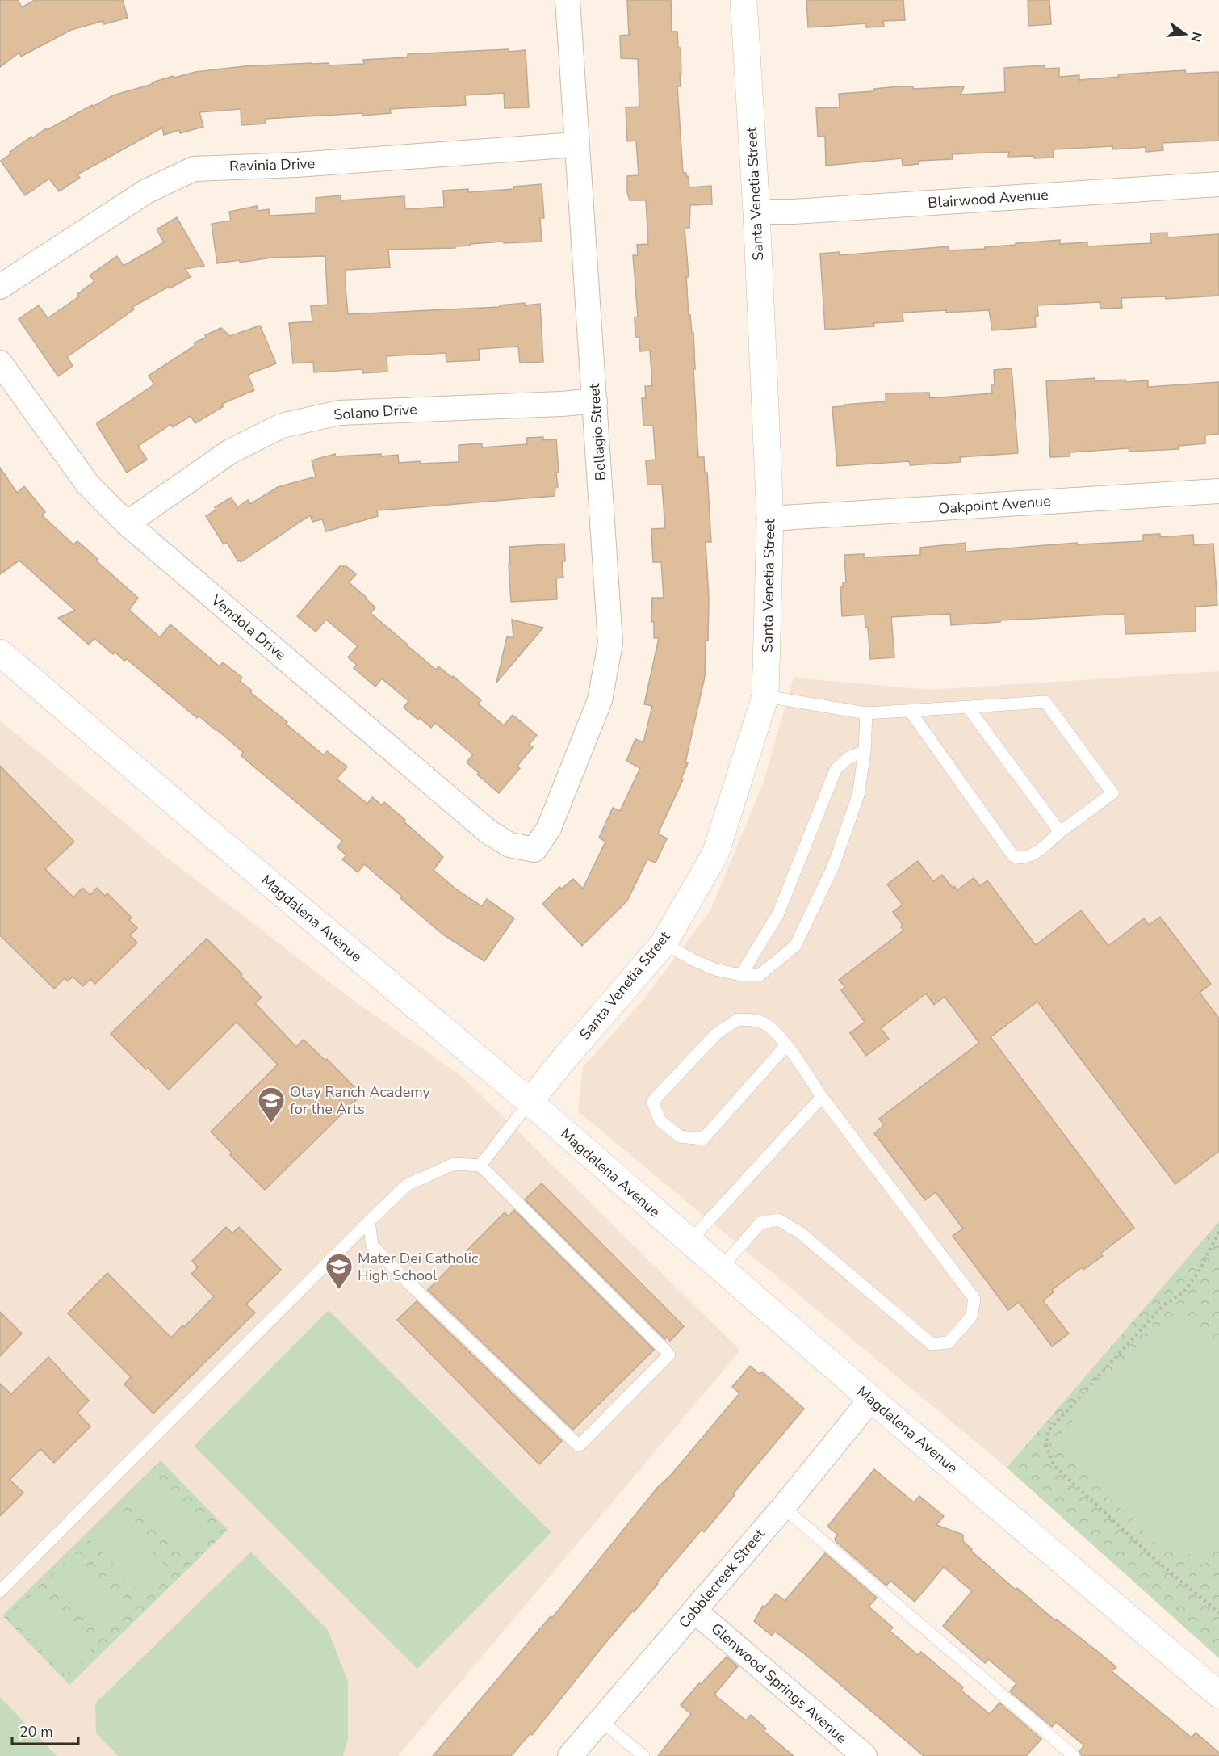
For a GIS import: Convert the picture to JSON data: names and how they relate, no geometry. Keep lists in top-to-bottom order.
{
  "streets": {
    "street": [
      "Ravinia Drive",
      "Santa Venetia Street",
      "Blairwood Avenue",
      "Solano Drive",
      "Bellagio Street",
      "Oakpoint Avenue",
      "Vendola Drive",
      "Magdalena Avenue",
      "Cobblecreek Street",
      "Glenwood Springs Avenue"
    ]
  },
  "crossings": [
    ["Ravinia Drive", "Bellagio Street"],
    ["Santa Venetia Street", "Blairwood Avenue"],
    ["Santa Venetia Street", "Oakpoint Avenue"],
    ["Santa Venetia Street", "Magdalena Avenue"],
    ["Solano Drive", "Bellagio Street"],
    ["Solano Drive", "Vendola Drive"],
    ["Bellagio Street", "Vendola Drive"],
    ["Magdalena Avenue", "Cobblecreek Street"],
    ["Cobblecreek Street", "Glenwood Springs Avenue"]
  ],
  "places": {
    "school or university": ["Otay Ranch Academy for the Arts", "Mater Dei Catholic High School"]
  },
  "scale_bar": "20 m",
  "north": "right"
}
